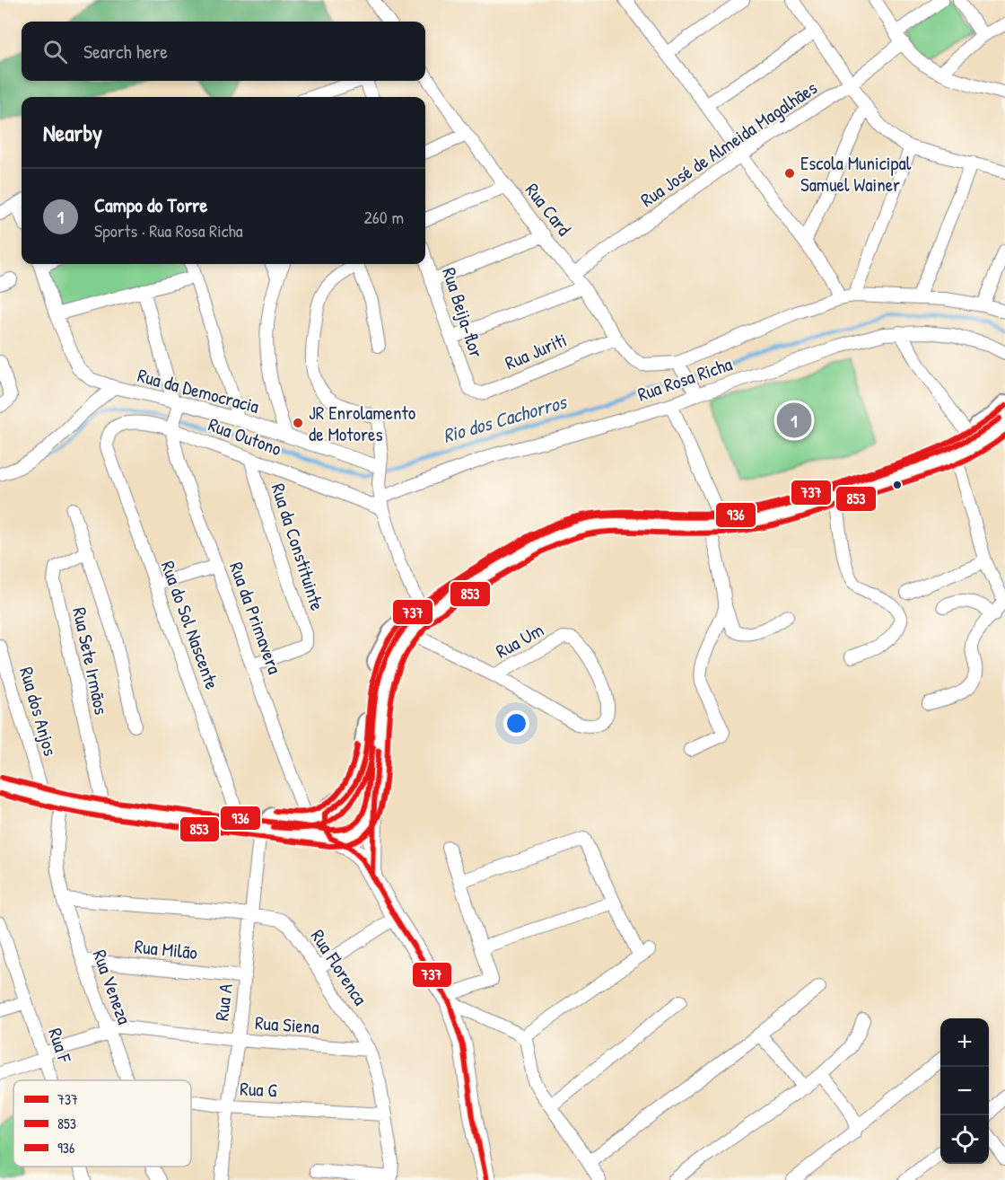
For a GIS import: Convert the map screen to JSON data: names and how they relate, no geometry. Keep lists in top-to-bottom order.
{
  "streets": {
    "street": [
      "Rua José de Almeida Magalhães",
      "Rua Card",
      "Rua Beija-flor",
      "Rua Juriti",
      "Rua Rosa Richa",
      "Rua da Democracia",
      "Rua Outono",
      "Rua da Constituinte",
      "Rua da Primavera",
      "Rua do Sol Nascente",
      "Rua Um",
      "Rua Sete Irmãos",
      "Rua dos Anjos",
      "Rua Milão",
      "Rua Florenca",
      "Rua Veneza",
      "Rua A",
      "Rua Siena",
      "Rua F",
      "Rua G"
    ]
  },
  "crossings": [
    ["Rua José de Almeida Magalhães", "Rua Card"],
    ["Rua Card", "Rua Juriti"],
    ["Rua Card", "Rua Rosa Richa"],
    ["Rua Beija-flor", "Rua Juriti"],
    ["Rua Rosa Richa", "Rua Outono"],
    ["Rua Outono", "Rua da Constituinte"],
    ["Rua Outono", "Rua da Primavera"],
    ["Rua Outono", "Rua do Sol Nascente"],
    ["Rua da Constituinte", "Rua da Primavera"],
    ["Rua Milão", "Rua Veneza"],
    ["Rua Milão", "Rua A"],
    ["Rua Florenca", "Rua Veneza"],
    ["Rua Florenca", "Rua A"],
    ["Rua Florenca", "Rua Siena"],
    ["Rua Florenca", "Rua G"],
    ["Rua Veneza", "Rua Siena"],
    ["Rua A", "Rua Siena"],
    ["Rua A", "Rua G"]
  ],
  "water": ["Rio dos Cachorros"],
  "places": ["Escola Municipal Samuel Wainer", "JR Enrolamento de Motores"],
  "lines": ["transit line 737", "transit line 936", "transit line 853"],
  "legend": ["737", "853", "936"],
  "page": {
    "search": "Search here",
    "heading": "Nearby",
    "list": [
      {
        "mark": "1",
        "name": "Campo do Torre",
        "note": "Sports · Rua Rosa Richa",
        "value": "260 m"
      }
    ],
    "pins": "1",
    "map_buttons": ["+", "−"]
  }
}
